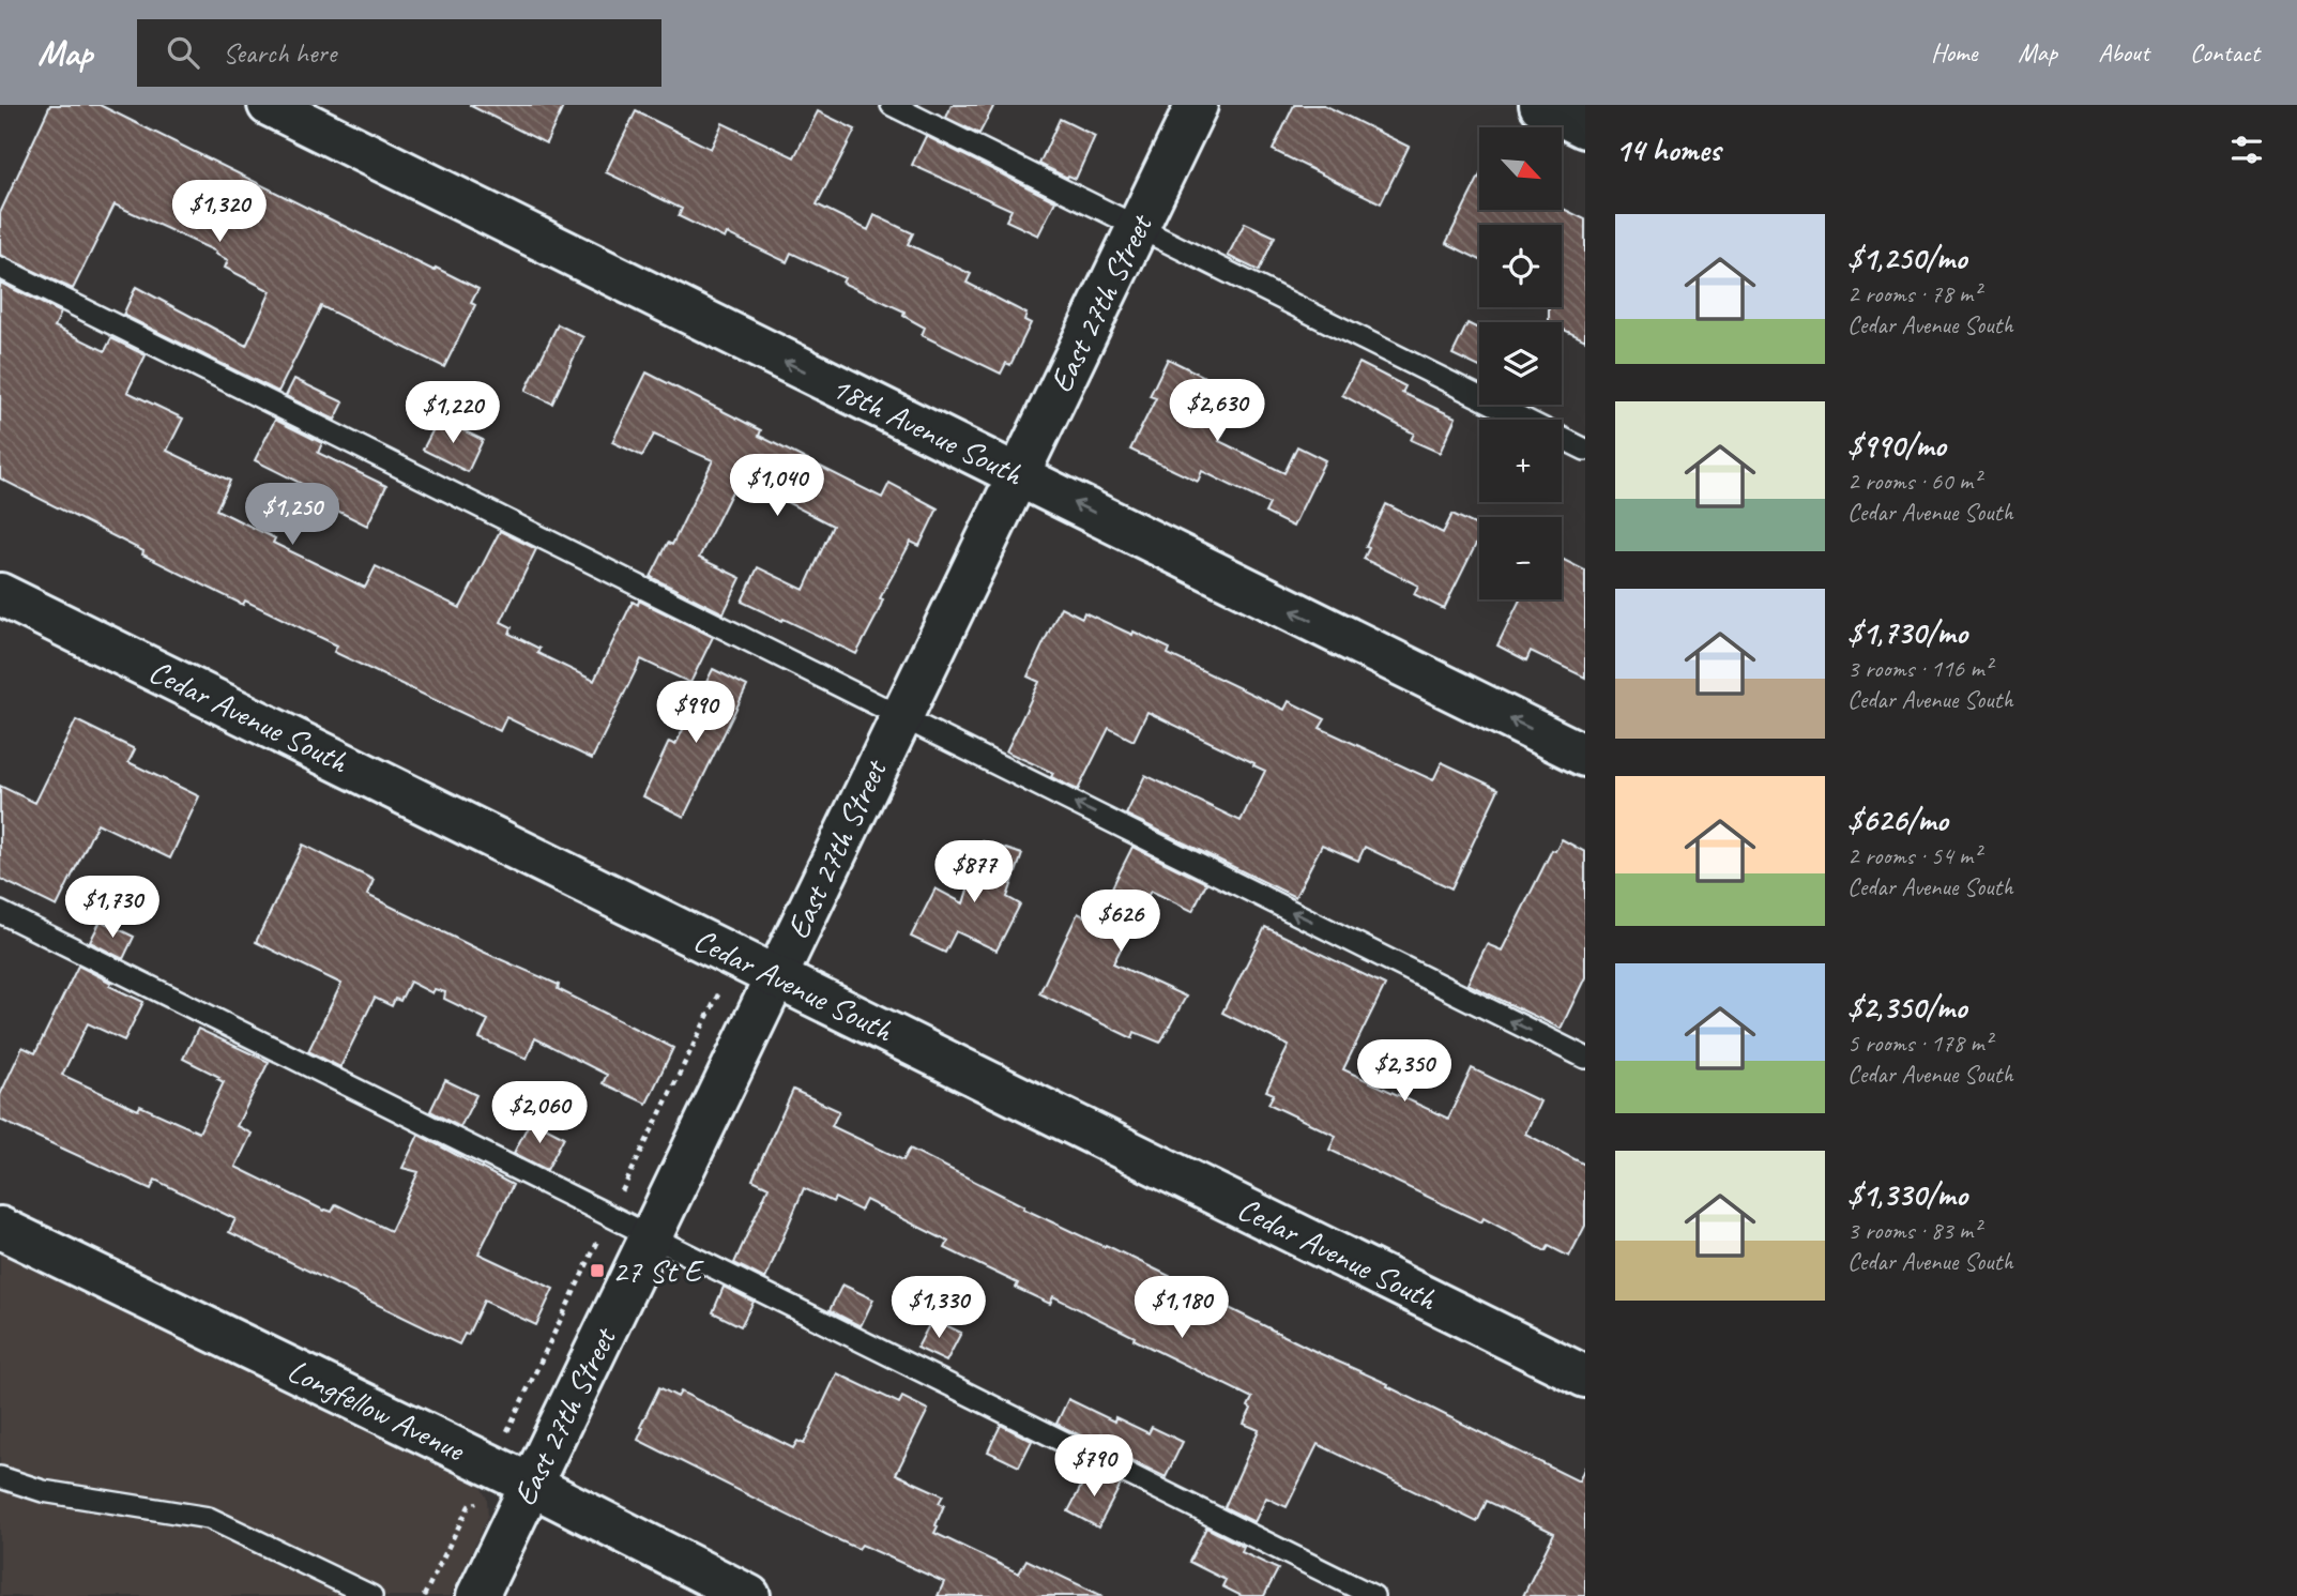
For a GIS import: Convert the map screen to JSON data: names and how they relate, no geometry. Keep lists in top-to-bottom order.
{
  "streets": {
    "street": [
      "East 27th Street",
      "18th Avenue South",
      "Cedar Avenue South",
      "Longfellow Avenue"
    ]
  },
  "crossings": [
    ["East 27th Street", "18th Avenue South"],
    ["East 27th Street", "Cedar Avenue South"],
    ["East 27th Street", "Longfellow Avenue"]
  ],
  "one_way": ["18th Avenue South"],
  "places": {
    "transit": ["27 St E"]
  },
  "north": "bottom right",
  "page": {
    "header": "Map",
    "search": "Search here",
    "nav": [
      "Home",
      "Map",
      "About",
      "Contact"
    ],
    "heading": "14 homes",
    "map_buttons": ["+", "−"],
    "price": [
      "$1,320",
      "$2,630",
      "$1,220",
      "$1,040",
      "$1,250",
      "$990",
      "$877",
      "$1,730",
      "$626",
      "$2,350",
      "$2,060",
      "$1,330",
      "$1,180",
      "$790"
    ],
    "list": [
      {
        "name": "$1,250/mo",
        "note": "2 rooms · 78 m² · Cedar Avenue South"
      },
      {
        "name": "$990/mo",
        "note": "2 rooms · 60 m² · Cedar Avenue South"
      },
      {
        "name": "$1,730/mo",
        "note": "3 rooms · 116 m² · Cedar Avenue South"
      },
      {
        "name": "$626/mo",
        "note": "2 rooms · 54 m² · Cedar Avenue South"
      },
      {
        "name": "$2,350/mo",
        "note": "5 rooms · 178 m² · Cedar Avenue South"
      },
      {
        "name": "$1,330/mo",
        "note": "3 rooms · 83 m² · Cedar Avenue South"
      }
    ]
  }
}
